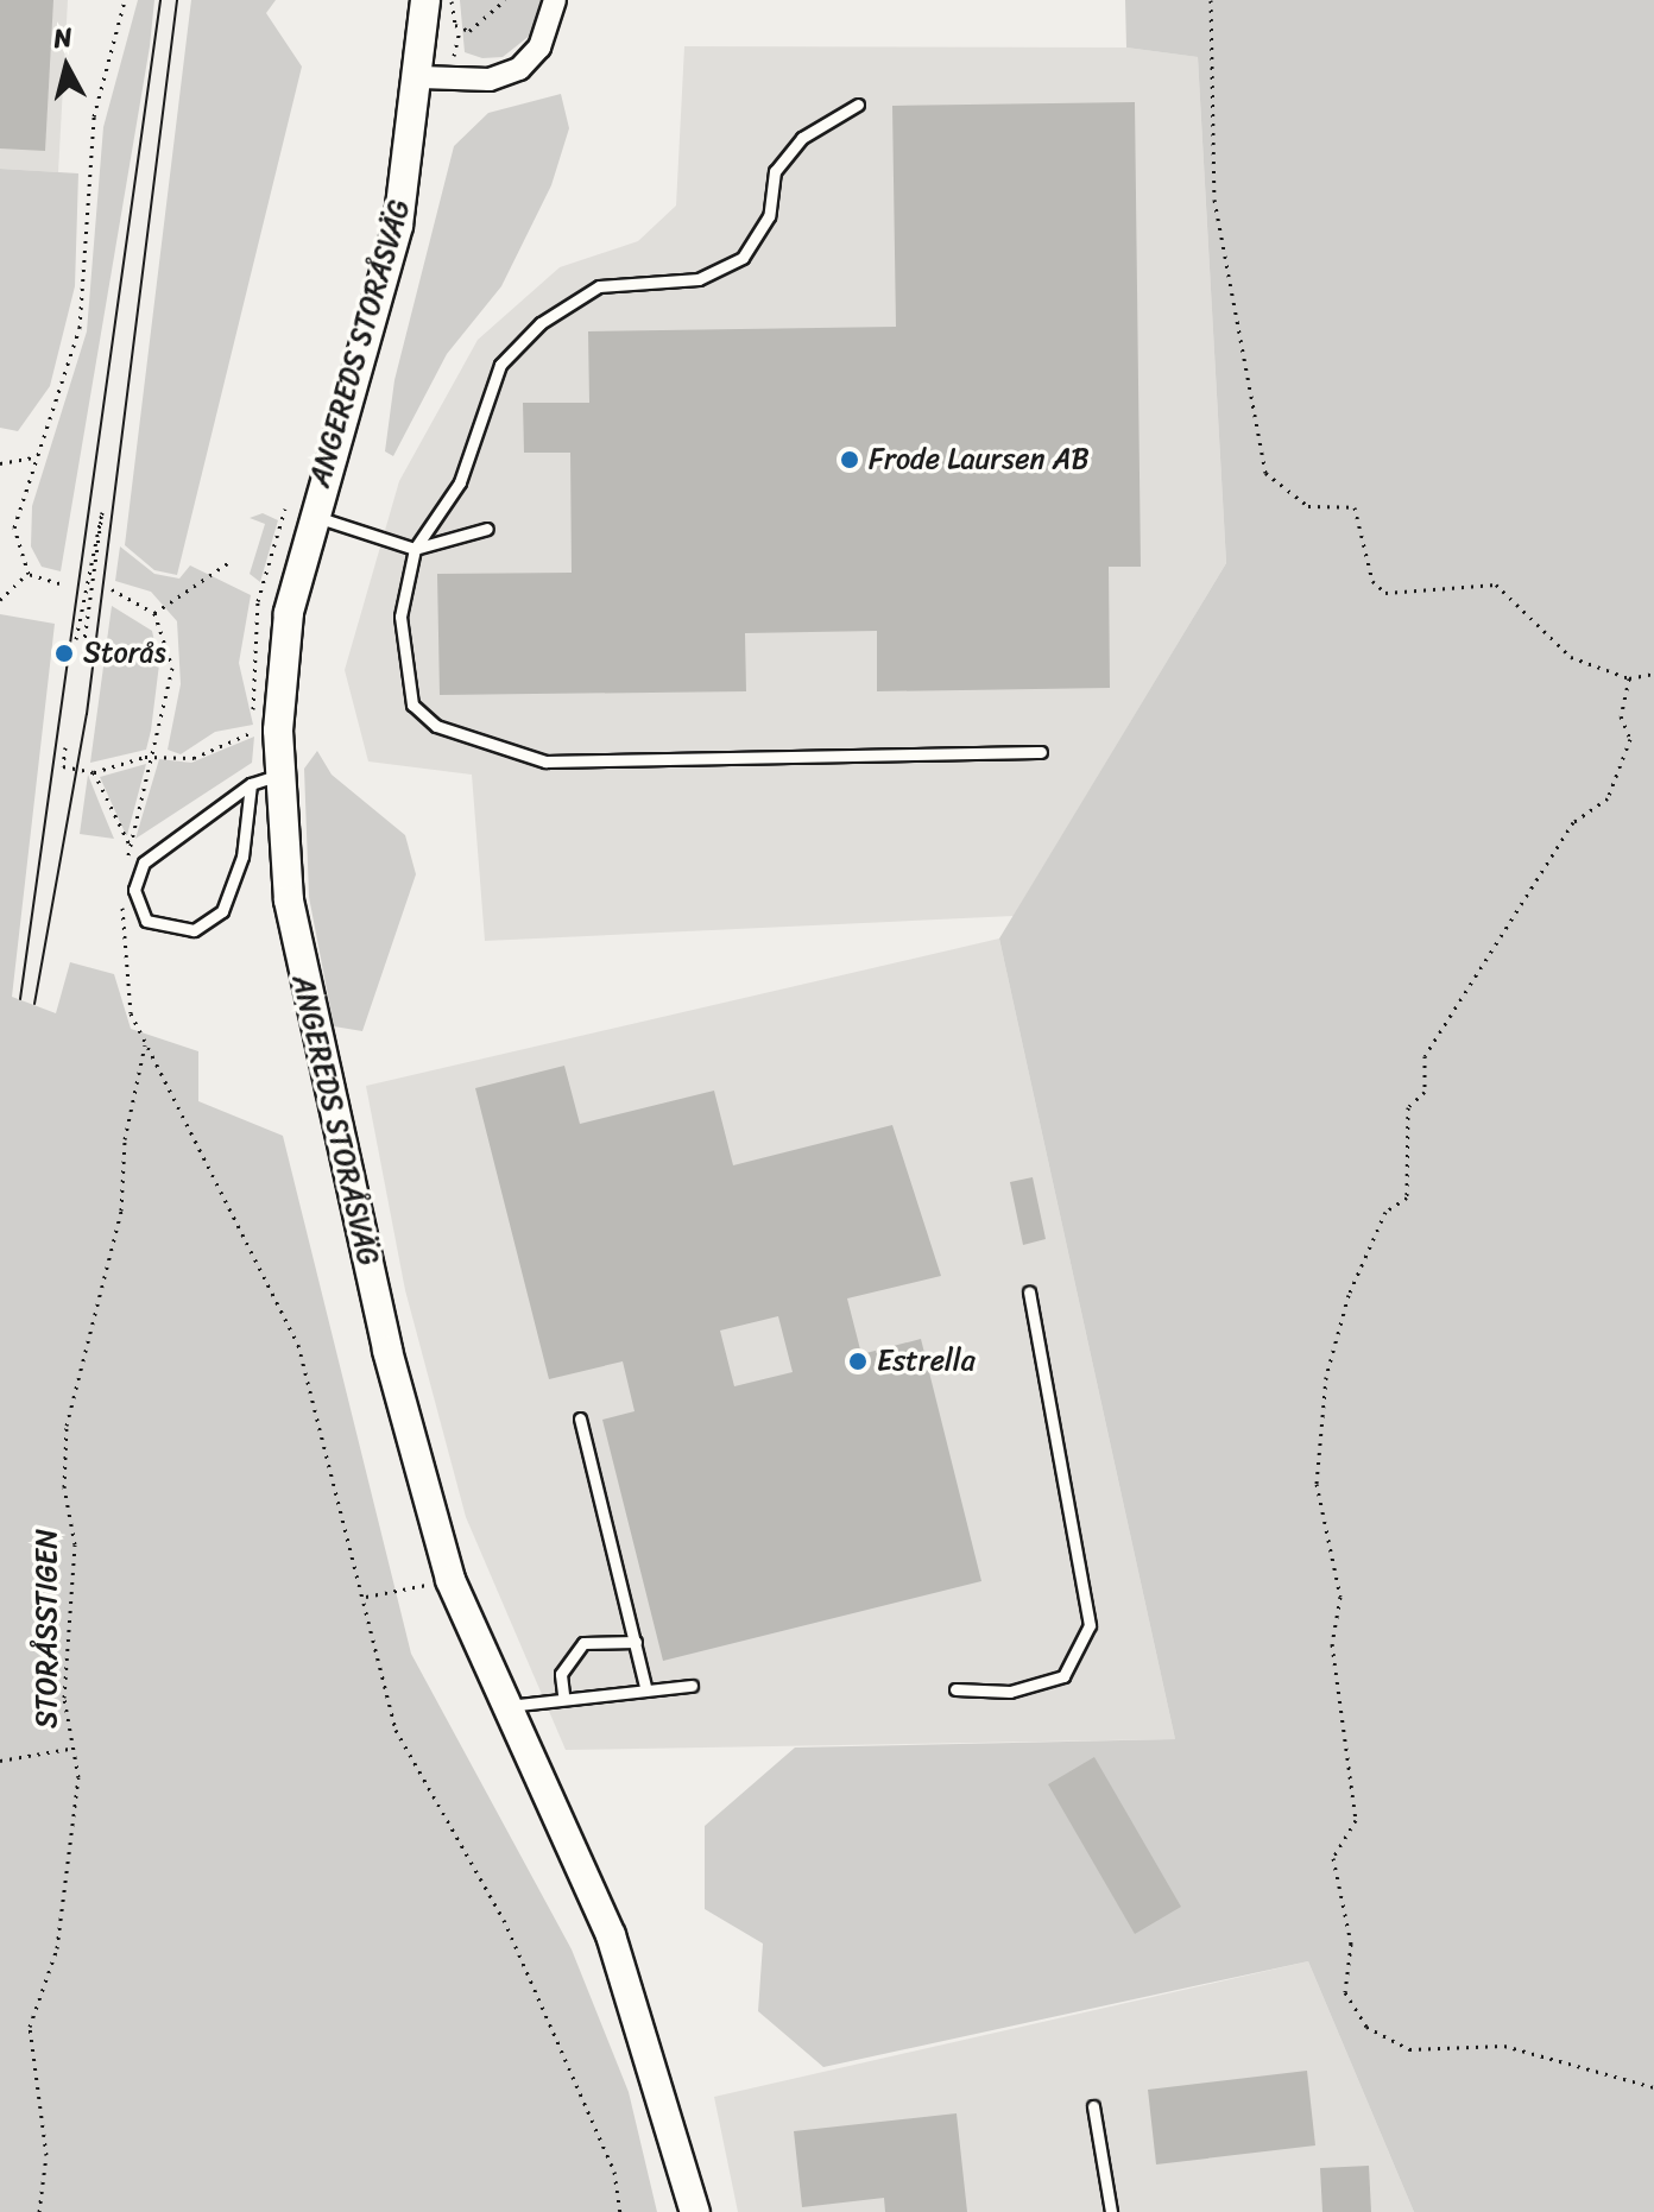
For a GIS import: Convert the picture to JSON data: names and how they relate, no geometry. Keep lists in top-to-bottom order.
{
  "streets": {
    "street": ["ANGEREDS STORÅSVÄG"],
    "path": ["STORÅSSTIGEN"]
  },
  "places": ["Frode Laursen AB", "Storås", "Estrella"],
  "north": "top"
}
